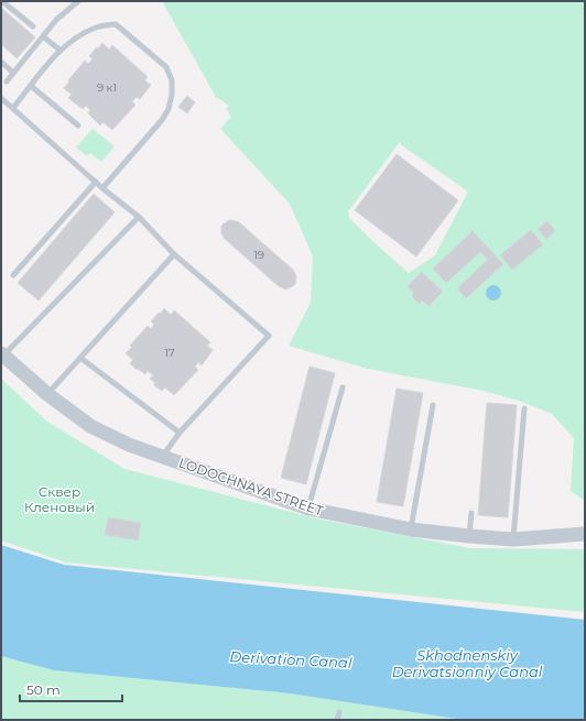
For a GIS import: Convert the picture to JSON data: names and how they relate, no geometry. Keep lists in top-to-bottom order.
{
  "streets": {
    "street": ["LODOCHNAYA STREET"]
  },
  "water": ["Skhodnenskiy Derivatsionniy Canal", "Derivation Canal"],
  "parks": ["Сквер Кленовый"],
  "house_numbers": ["9 к1", "19", "17"],
  "scale_bar": "50 m"
}
